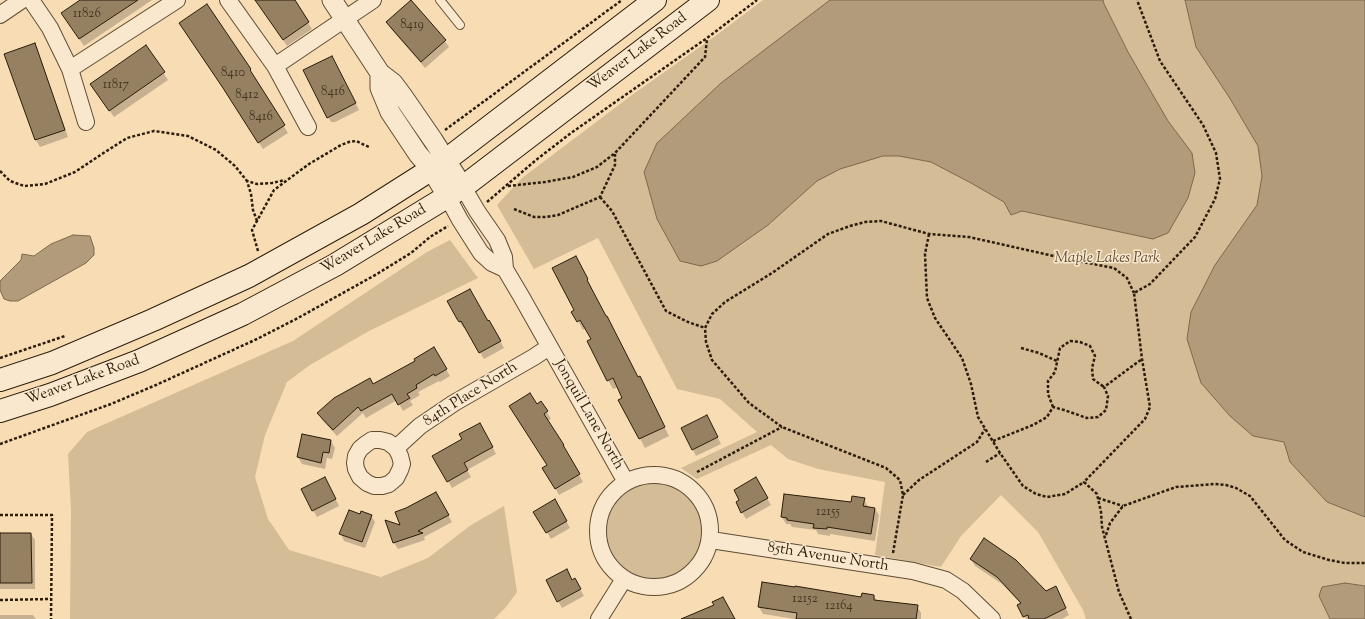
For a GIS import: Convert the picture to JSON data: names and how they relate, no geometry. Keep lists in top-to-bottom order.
{
  "streets": {
    "main road": ["Weaver Lake Road"],
    "street": ["84th Place North", "Jonquil Lane North", "85th Avenue North"]
  },
  "crossings": [
    ["Weaver Lake Road", "Jonquil Lane North"],
    ["84th Place North", "Jonquil Lane North"],
    ["Jonquil Lane North", "85th Avenue North"]
  ],
  "parks": ["Maple Lakes Park"],
  "house_numbers": [
    "11826",
    "8419",
    "8410",
    "11817",
    "8416",
    "8412",
    "8416",
    "12155",
    "12152",
    "12164"
  ]
}
